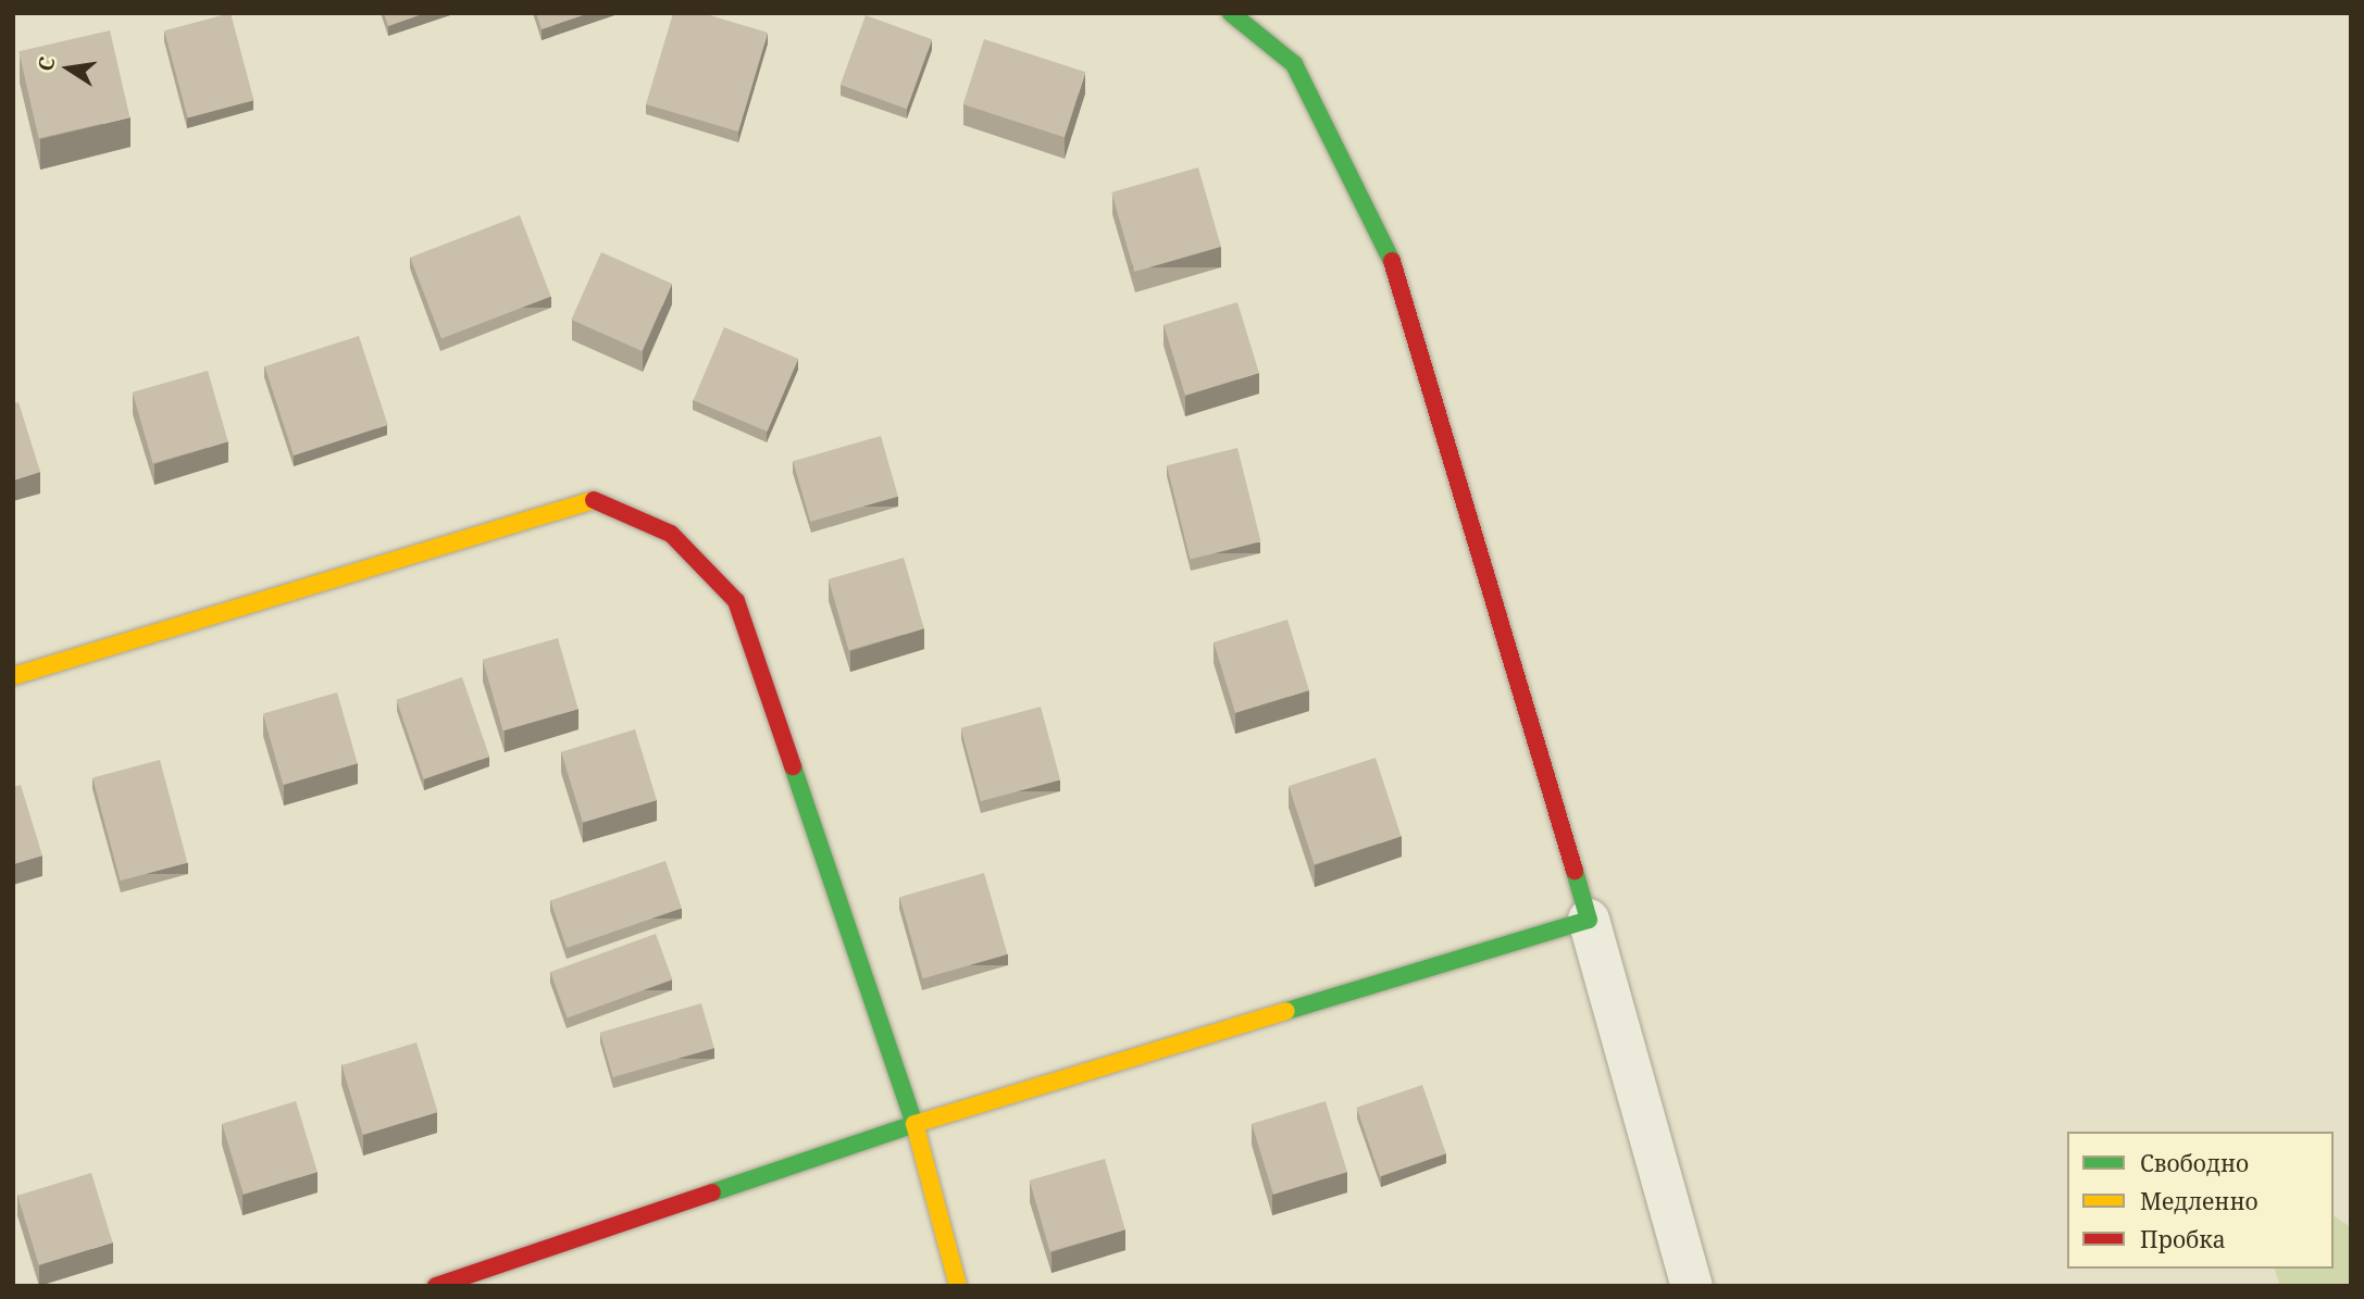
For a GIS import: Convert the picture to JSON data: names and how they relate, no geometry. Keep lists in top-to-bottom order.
{
  "legend": ["Свободно", "Медленно", "Пробка"],
  "north": "left"
}
